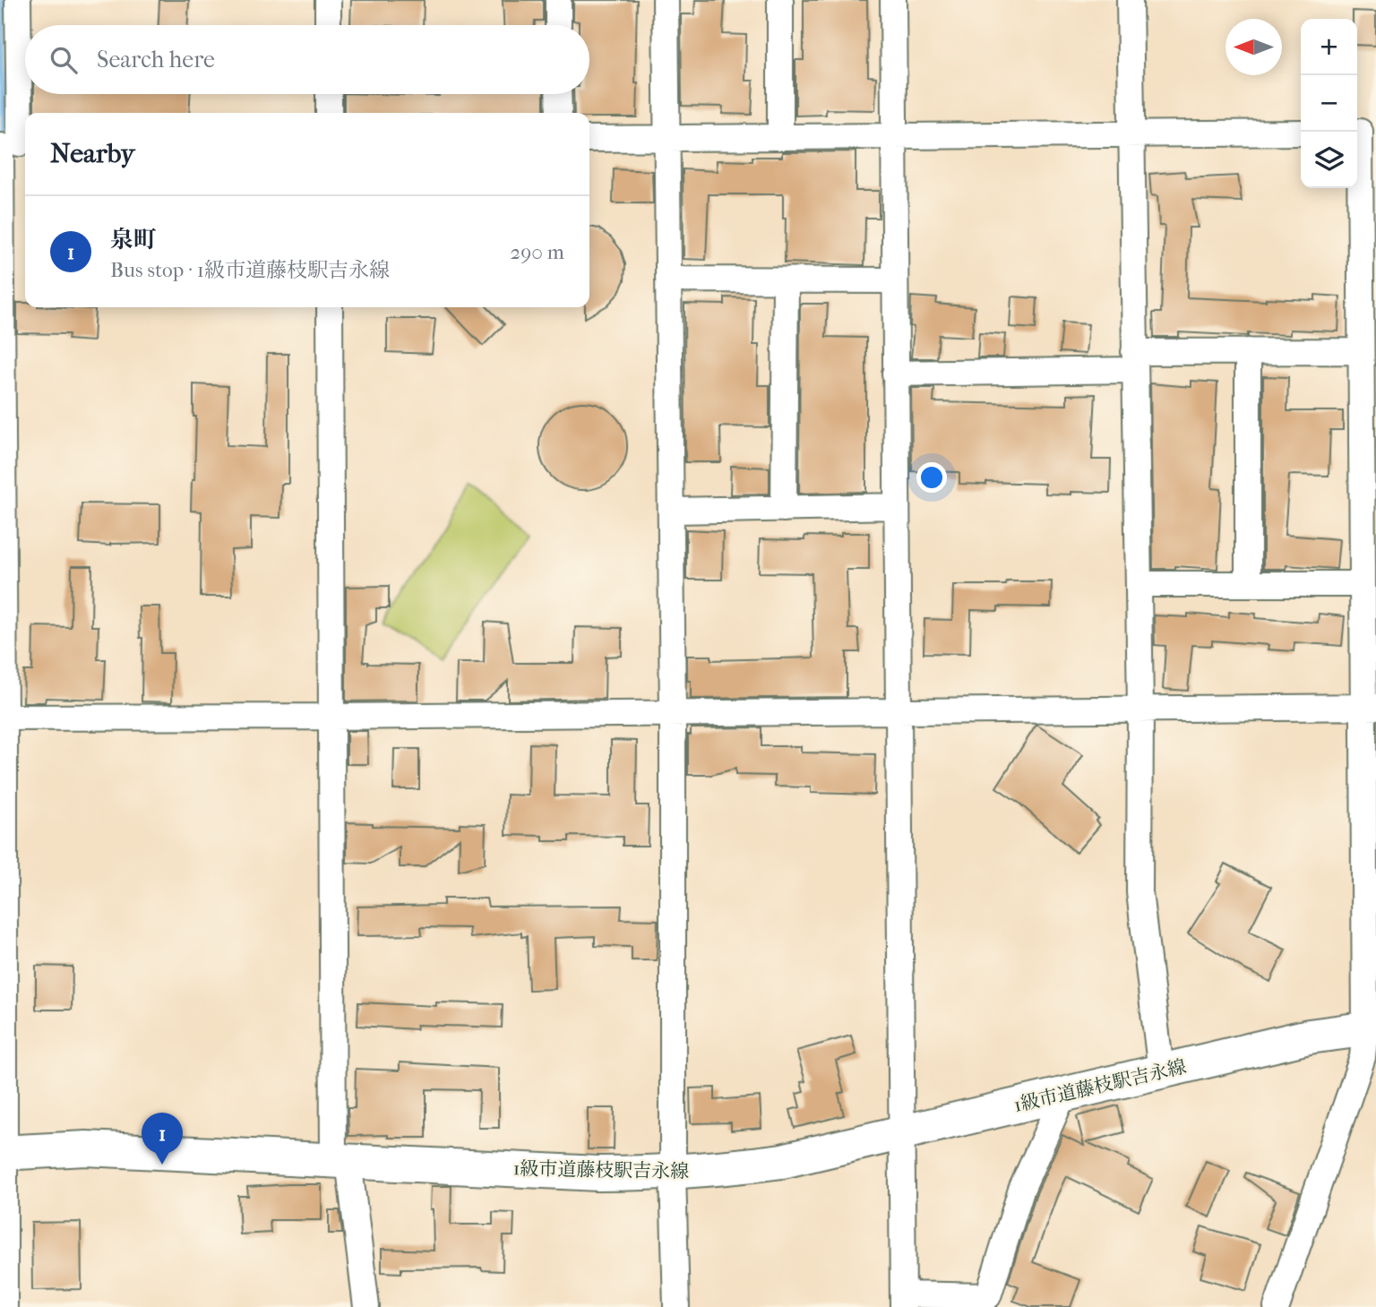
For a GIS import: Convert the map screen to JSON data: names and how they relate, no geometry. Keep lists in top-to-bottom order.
{
  "streets": {
    "street": ["1級市道藤枝駅吉永線"]
  },
  "north": "left",
  "page": {
    "map_buttons": ["+", "−"],
    "search": "Search here",
    "heading": "Nearby",
    "list": [
      {
        "mark": "1",
        "name": "泉町",
        "note": "Bus stop · 1級市道藤枝駅吉永線",
        "value": "290 m"
      }
    ],
    "pins": "1"
  }
}
